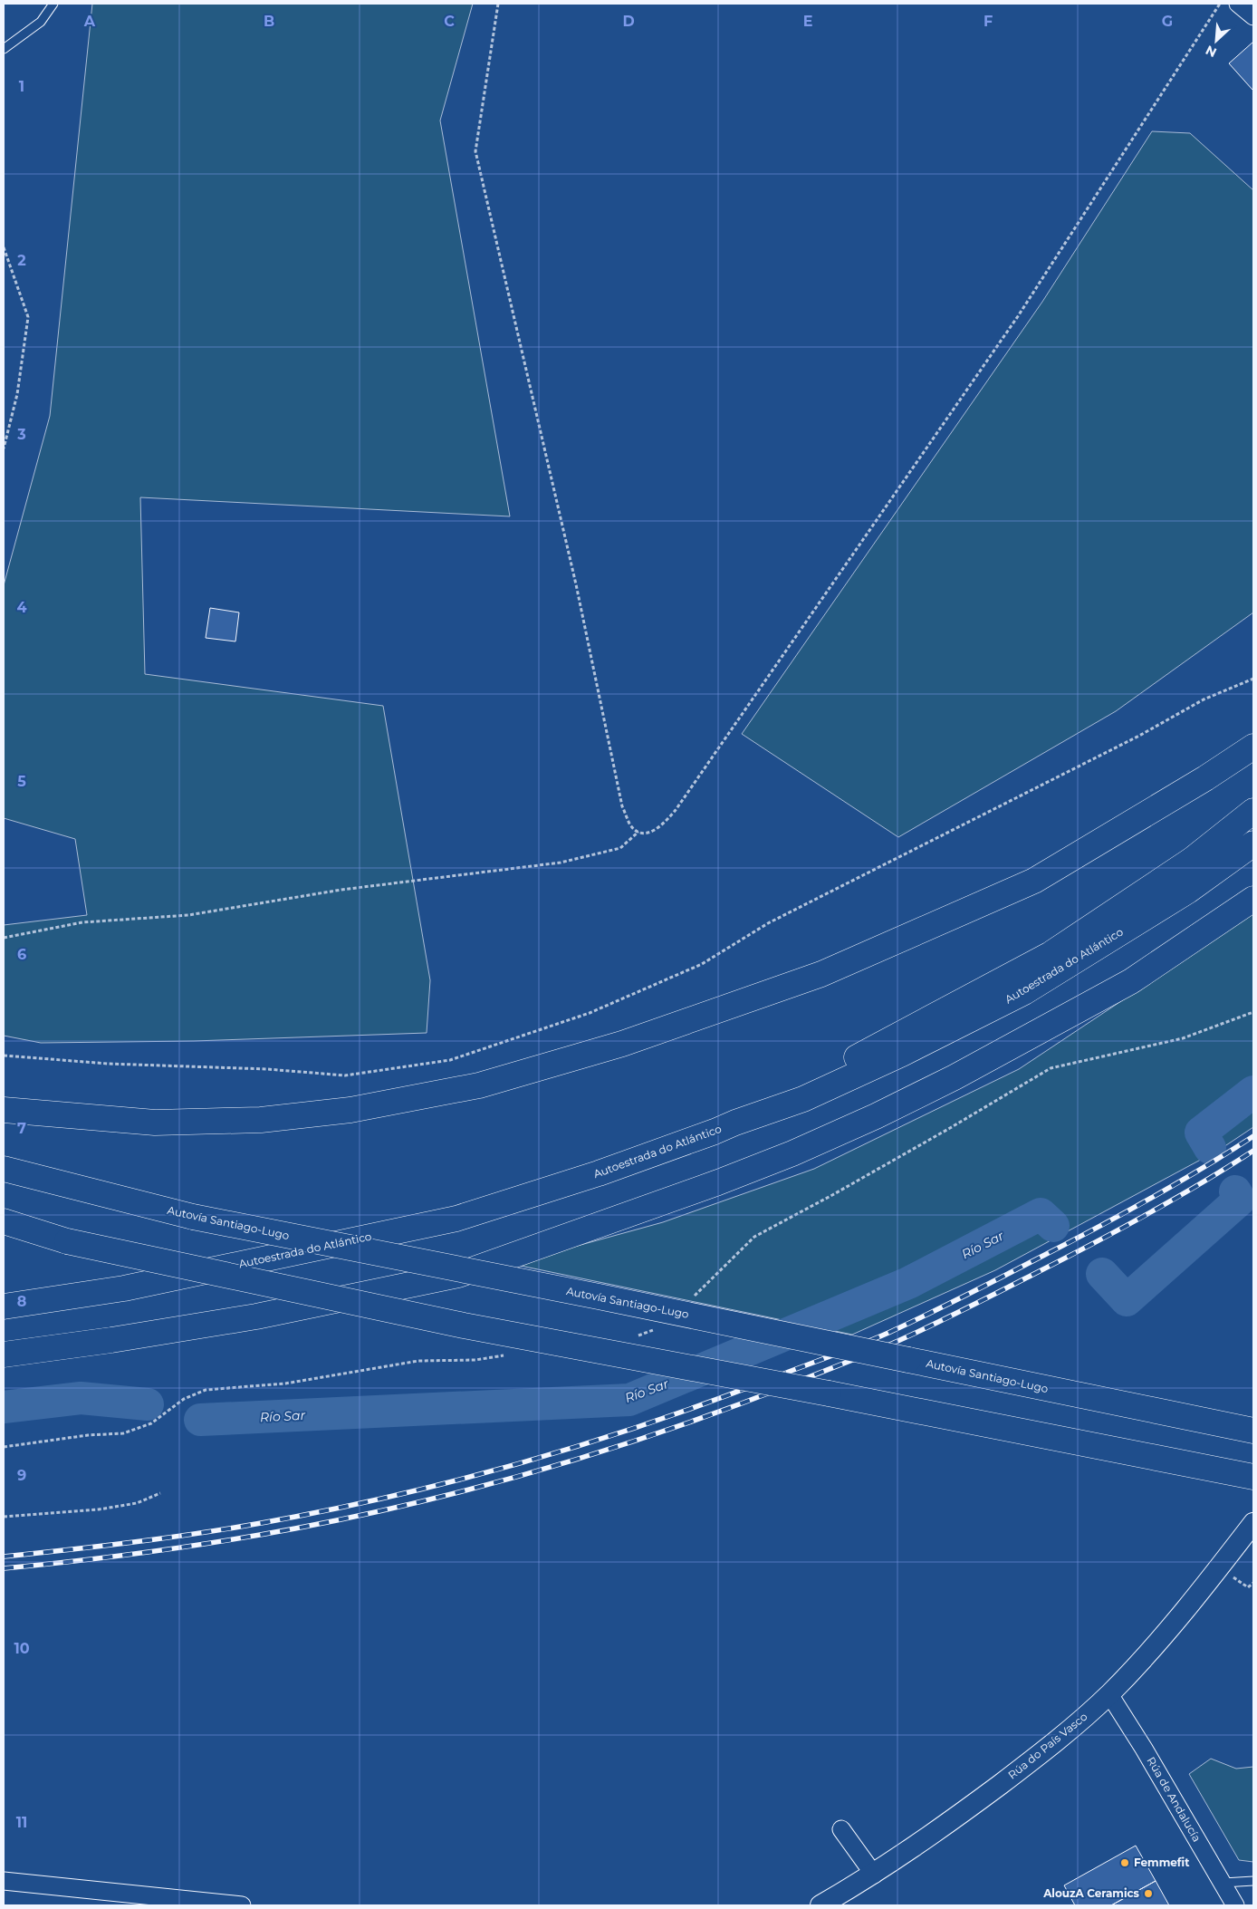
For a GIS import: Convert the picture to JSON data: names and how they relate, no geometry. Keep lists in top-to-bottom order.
{
  "streets": {
    "highway": ["Autoestrada do Atlántico", "Autovía Santiago-Lugo"],
    "street": ["Rúa do País Vasco", "Rúa de Andalucía"]
  },
  "crossings": [
    ["Rúa do País Vasco", "Rúa de Andalucía"]
  ],
  "water": ["Río Sar"],
  "places": ["Femmefit", "AlouzA Ceramics"],
  "north": "bottom left",
  "grid": {
    "columns": [
      "A",
      "B",
      "C",
      "D",
      "E",
      "F",
      "G"
    ],
    "rows": [
      "1",
      "2",
      "3",
      "4",
      "5",
      "6",
      "7",
      "8",
      "9",
      "10",
      "11"
    ]
  }
}
